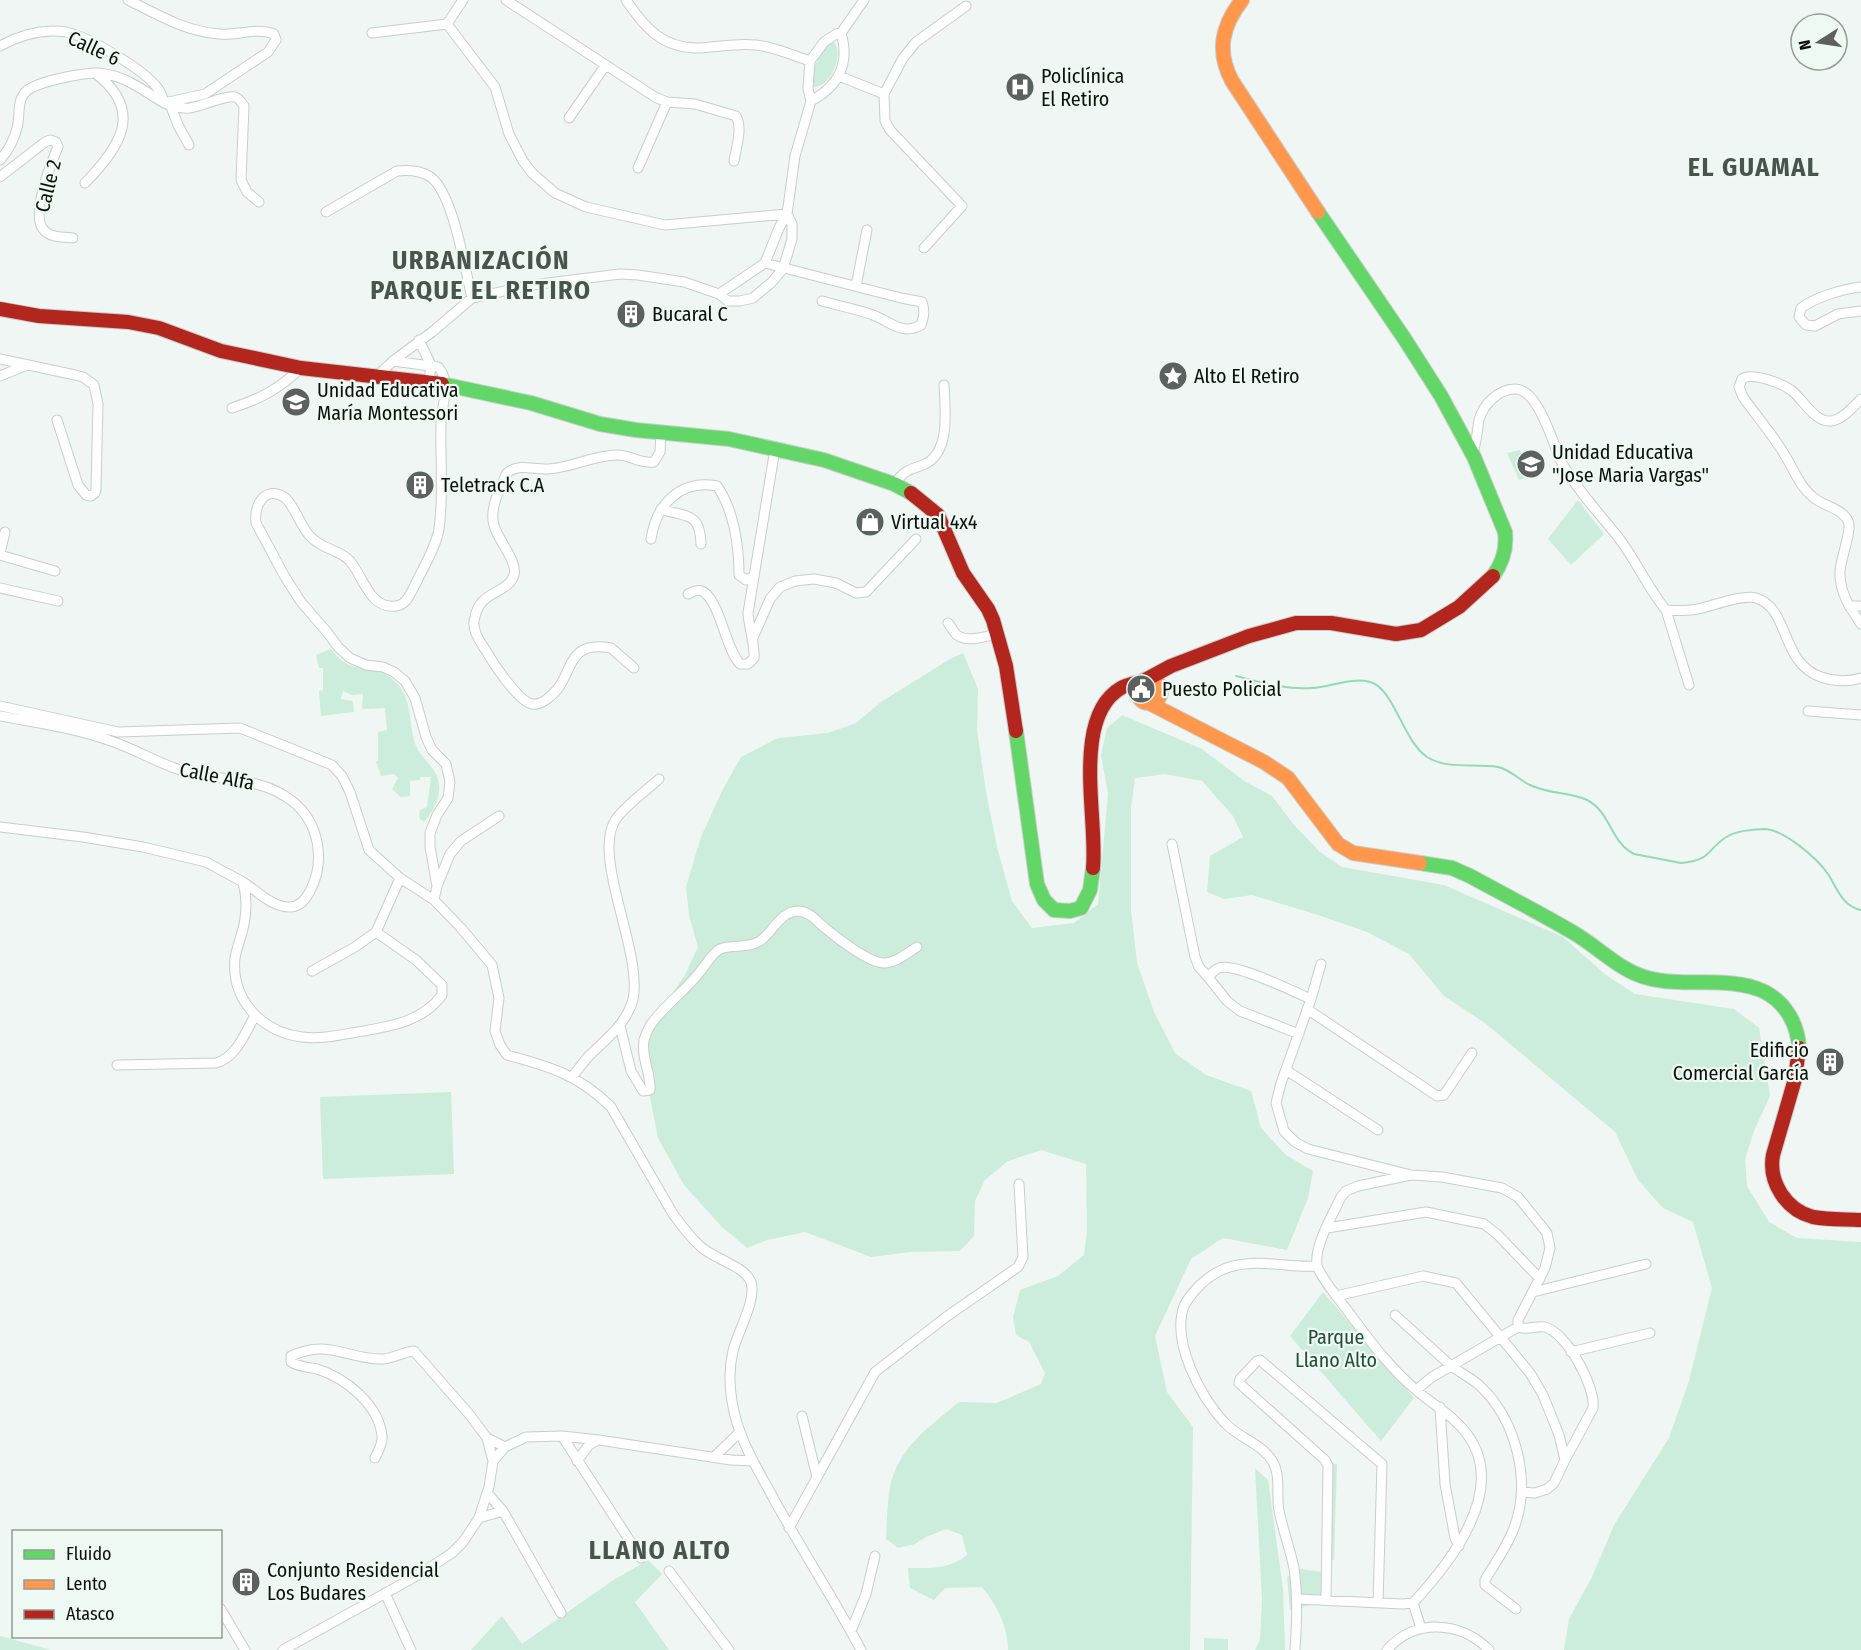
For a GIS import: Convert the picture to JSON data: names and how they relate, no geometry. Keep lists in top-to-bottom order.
{
  "streets": {
    "street": ["Calle 6", "Calle 2", "Calle Alfa"]
  },
  "districts": ["EL GUAMAL", "URBANIZACIÓN PARQUE EL RETIRO", "LLANO ALTO"],
  "parks": ["Parque Llano Alto"],
  "places": {
    "hospital": ["Policlínica El Retiro"],
    "building": [
      "Bucaral C",
      "Teletrack C.A",
      "Edificio Comercial García",
      "Conjunto Residencial Los Budares"
    ],
    "place": ["Alto El Retiro"],
    "school or university": ["Unidad Educativa María Montessori", "Unidad Educativa \"Jose Maria Vargas\""],
    "shop": ["Virtual 4x4"],
    "public building": ["Puesto Policial"]
  },
  "legend": ["Fluido", "Lento", "Atasco"],
  "north": "left"
}
